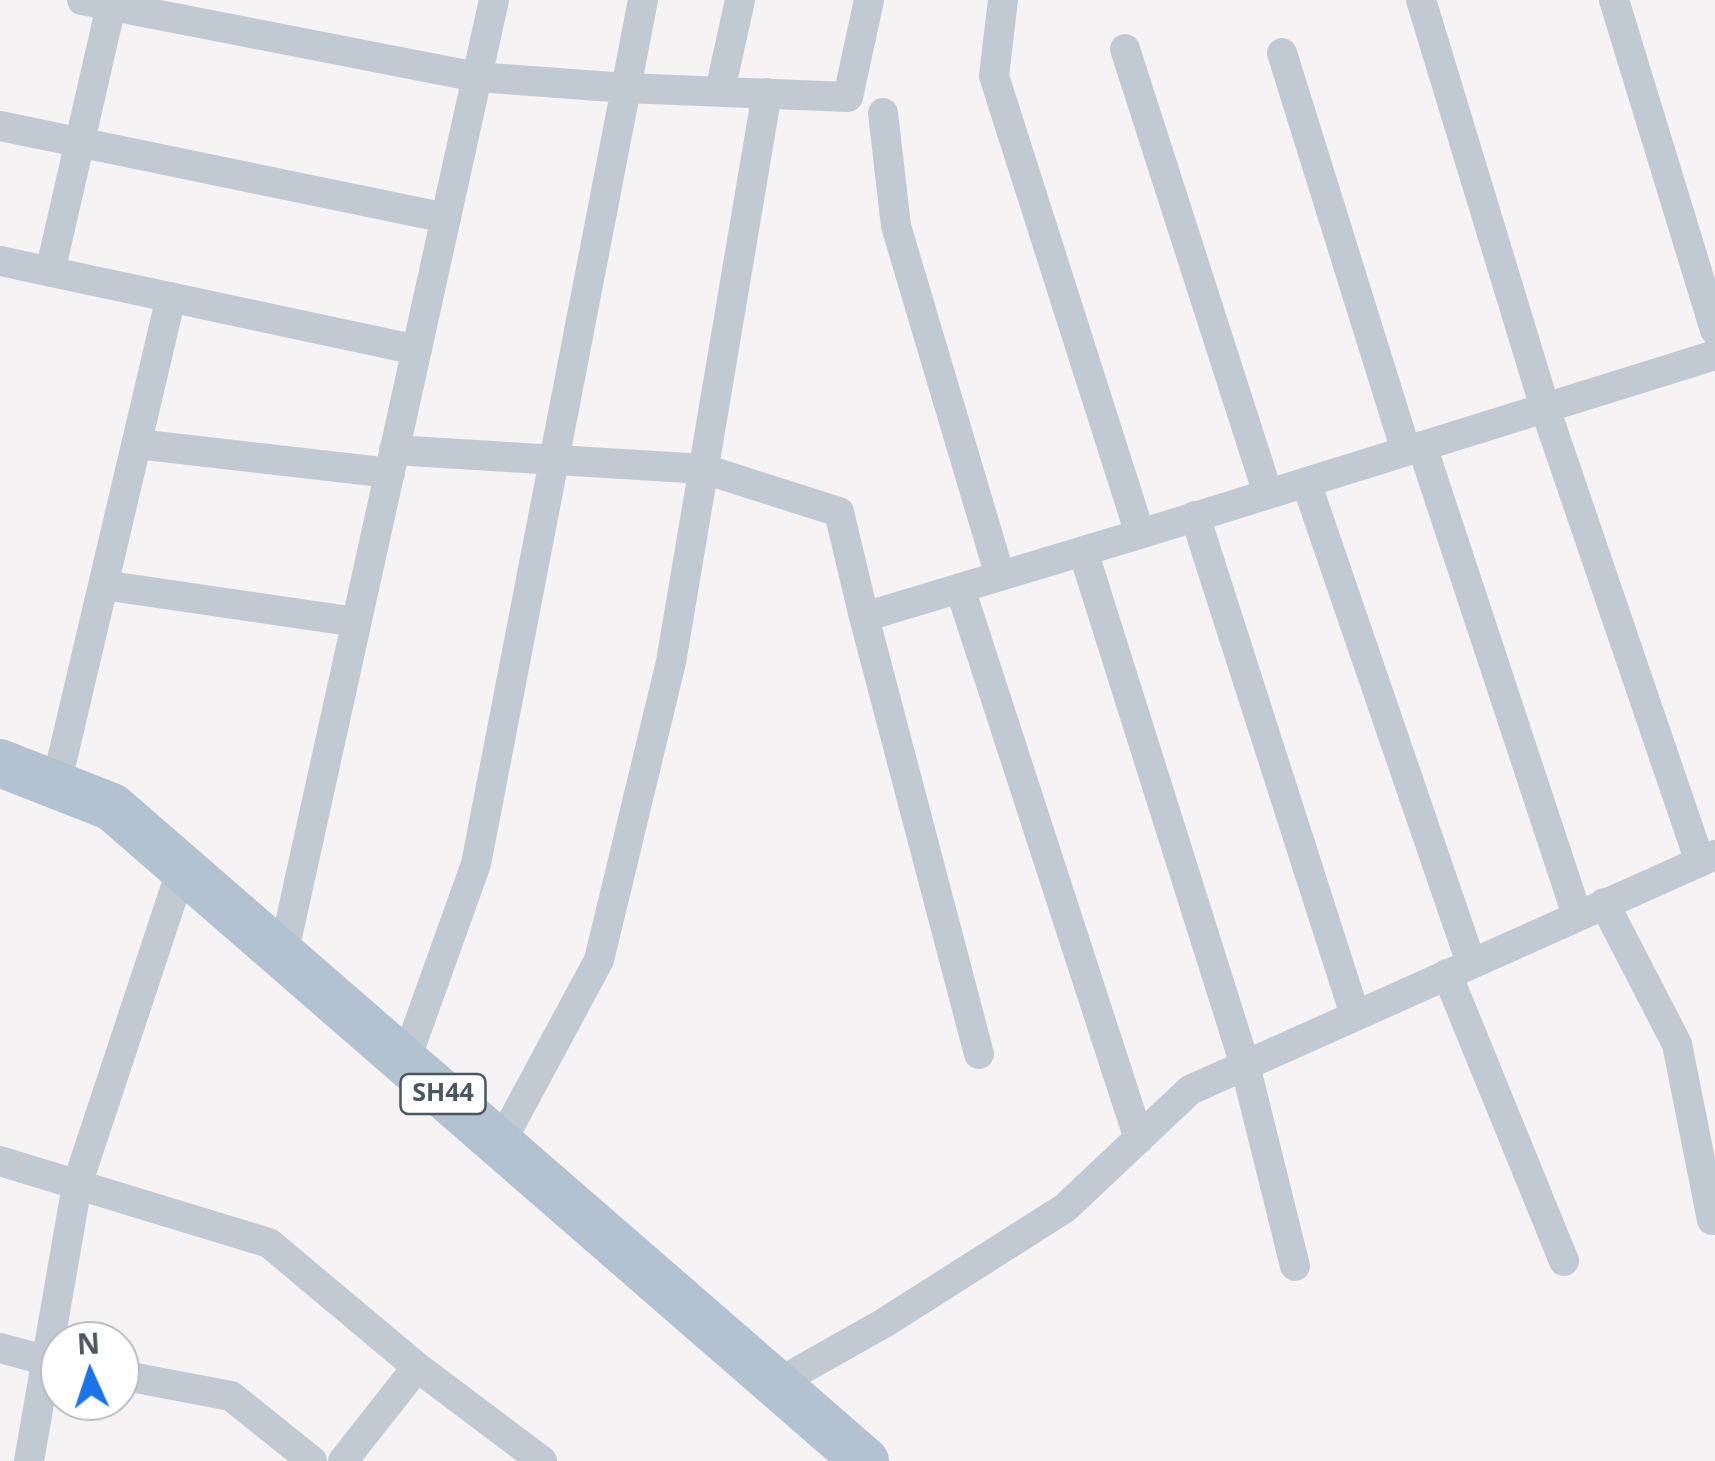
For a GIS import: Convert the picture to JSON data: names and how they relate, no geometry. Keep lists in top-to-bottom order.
{
  "streets": {
    "main road": ["SH44"]
  },
  "north": "top"
}
